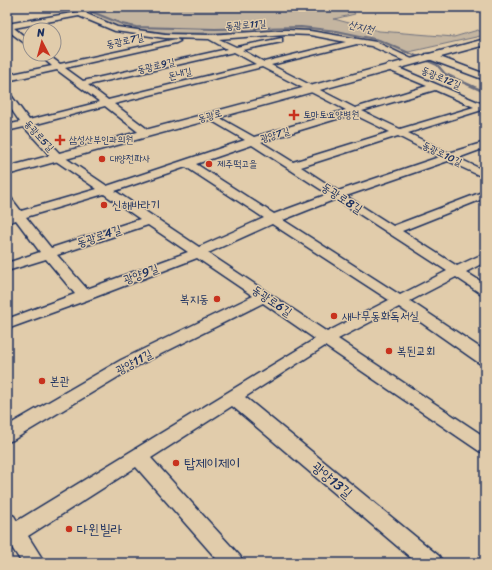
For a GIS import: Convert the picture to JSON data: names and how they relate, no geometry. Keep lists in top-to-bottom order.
{
  "streets": {
    "main road": ["동광로"],
    "street": [
      "동광로11길",
      "동광로7길",
      "동광로9길",
      "돈내길",
      "동광로12길",
      "광양7길",
      "동광로5길",
      "동광로10길",
      "동광로8길",
      "동광로4길",
      "광양9길",
      "동광로6길",
      "광양11길",
      "광양13길"
    ]
  },
  "crossings": [
    ["동광로11길", "동광로7길"],
    ["동광로11길", "동광로9길"],
    ["동광로11길", "돈내길"],
    ["동광로11길", "동광로"],
    ["돈내길", "동광로5길"],
    ["동광로12길", "동광로"],
    ["동광로12길", "광양7길"],
    ["동광로12길", "동광로10길"],
    ["동광로", "동광로5길"],
    ["동광로", "동광로10길"],
    ["동광로", "동광로8길"],
    ["동광로", "동광로6길"],
    ["광양7길", "동광로10길"],
    ["광양7길", "동광로8길"],
    ["광양7길", "동광로6길"],
    ["동광로5길", "동광로6길"],
    ["동광로10길", "광양9길"],
    ["동광로8길", "광양9길"],
    ["동광로4길", "동광로6길"],
    ["광양9길", "동광로6길"],
    ["동광로6길", "광양11길"]
  ],
  "water": ["산지천"],
  "places": {
    "health": ["토마토요양병원", "삼성산부인과의원"],
    "other": [
      "대양전파사",
      "제주떡고을",
      "신해바라기",
      "복지동",
      "새나무동화독서실",
      "복된교회",
      "본관",
      "탑제이제이",
      "다윈빌라"
    ]
  },
  "north": "top"
}
